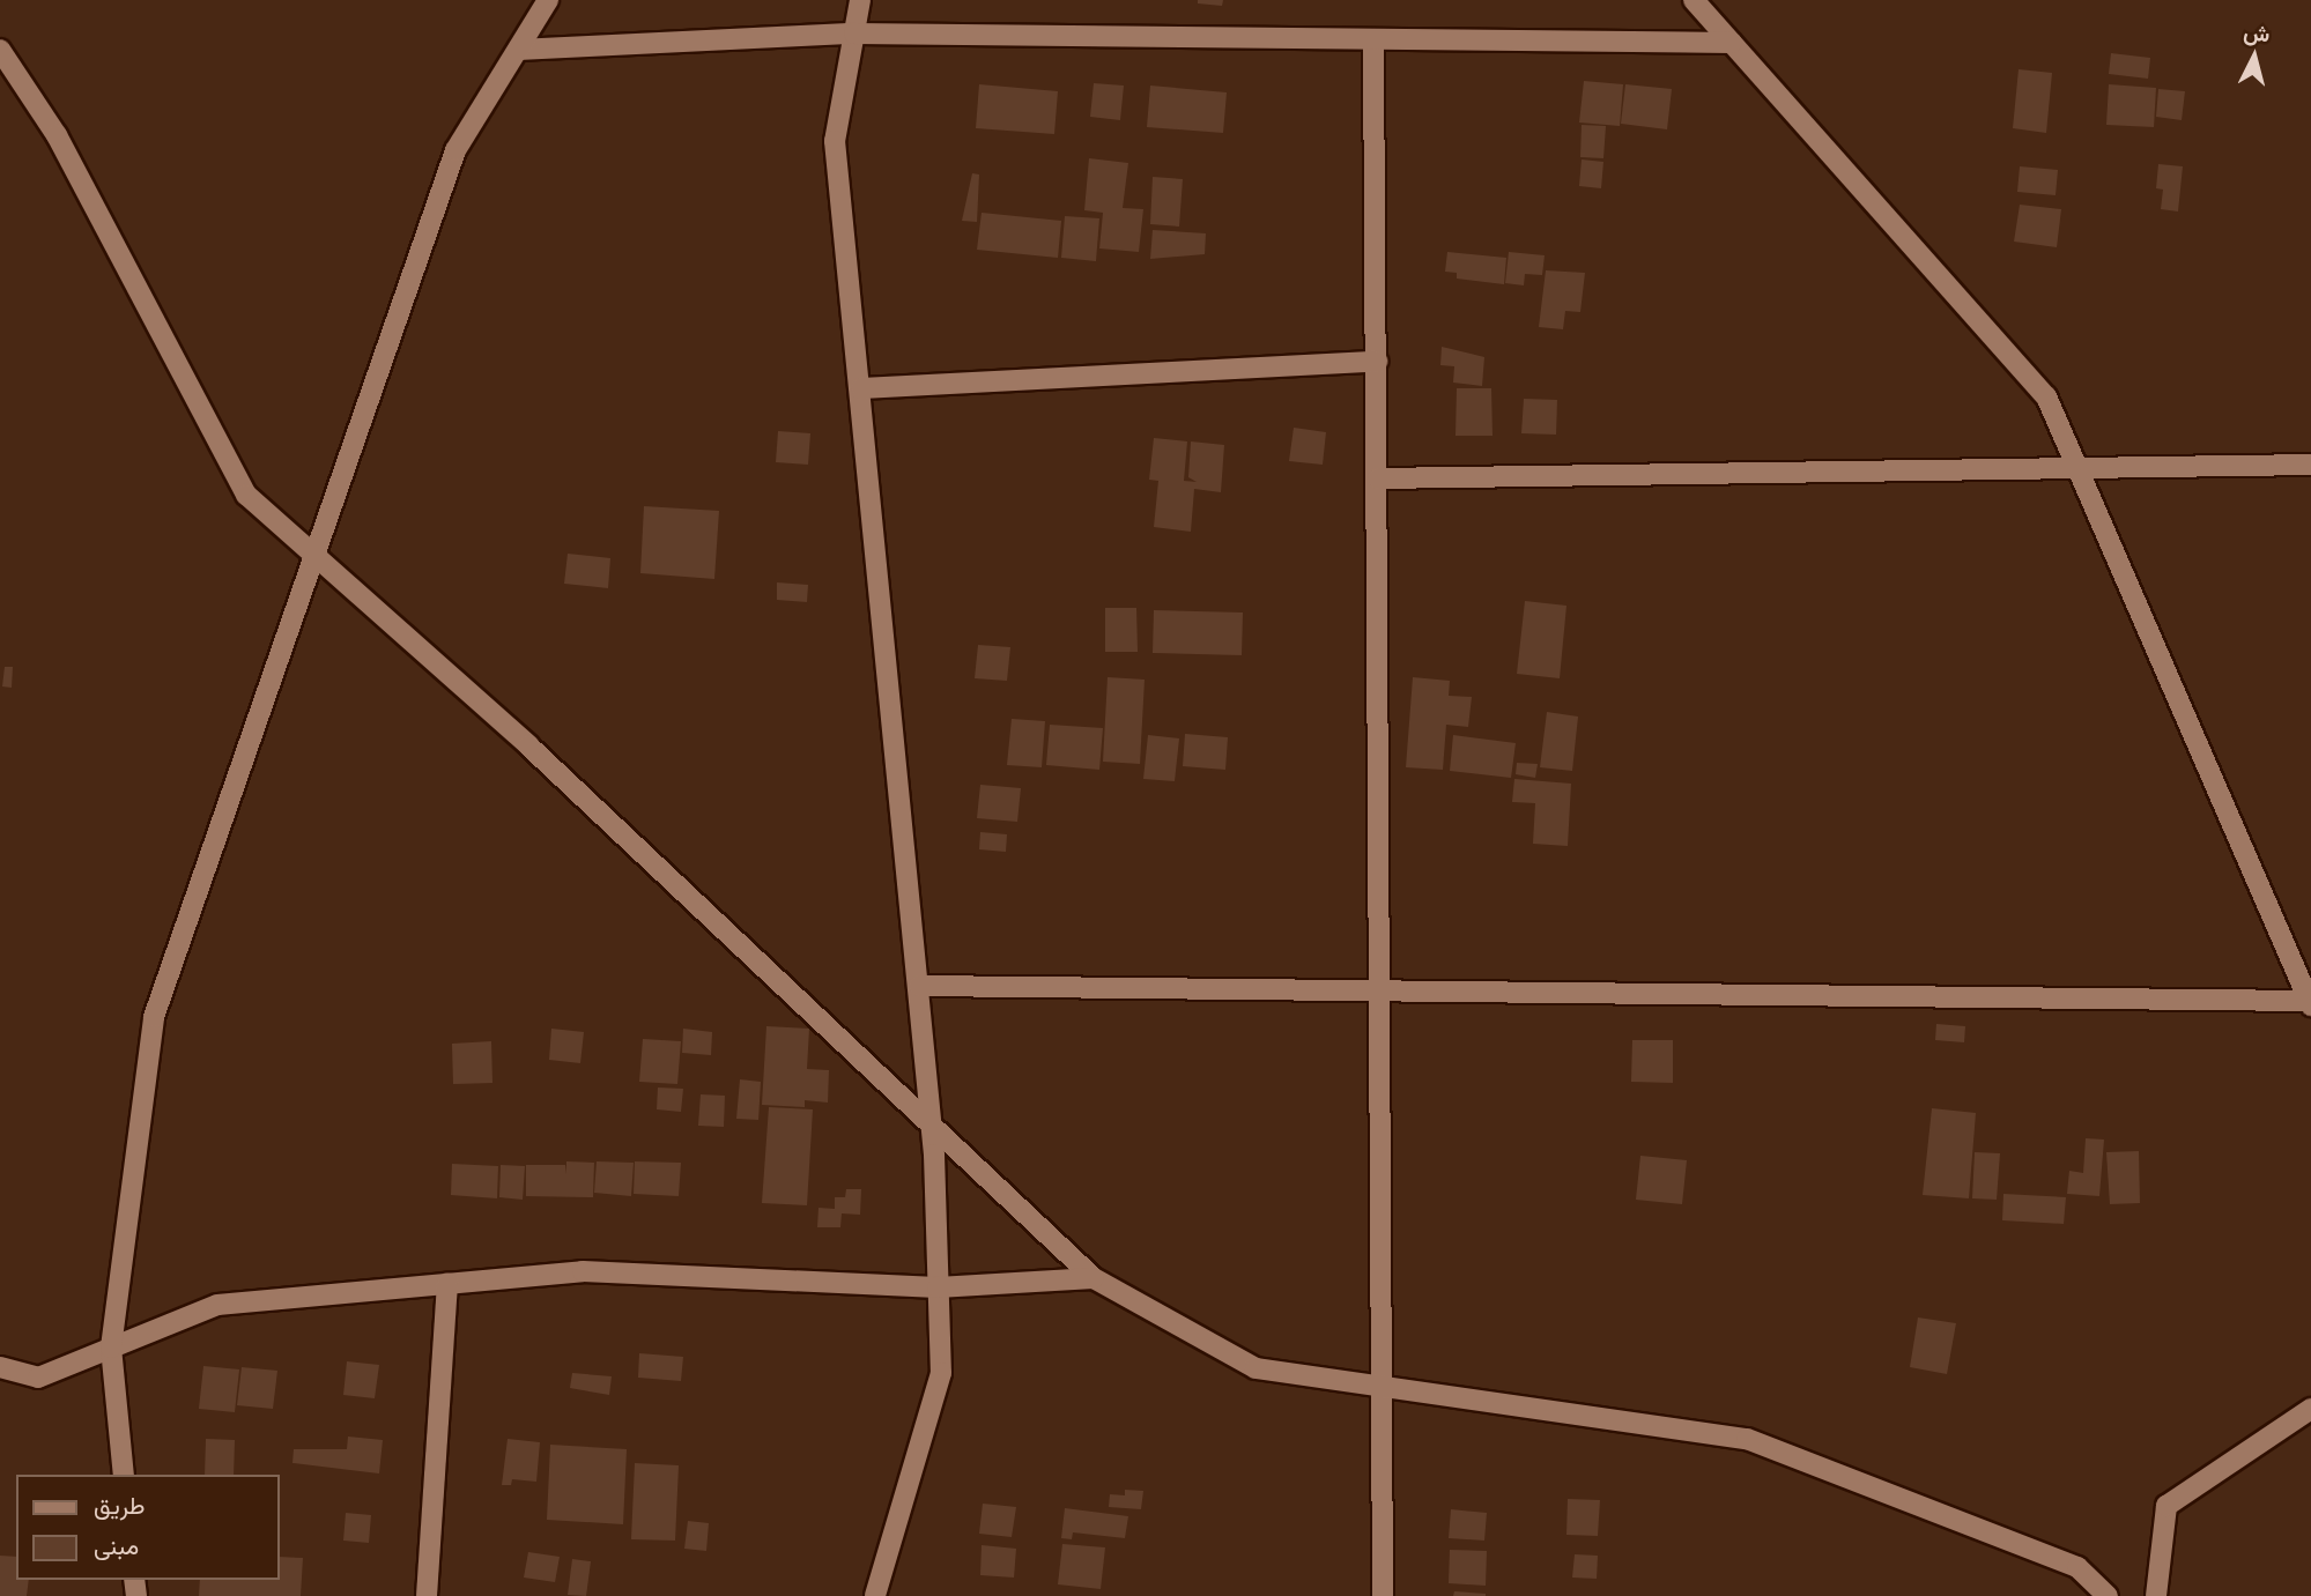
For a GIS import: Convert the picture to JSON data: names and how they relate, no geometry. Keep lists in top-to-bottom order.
{
  "legend": ["طريق", "مبنى"],
  "north": "top"
}
